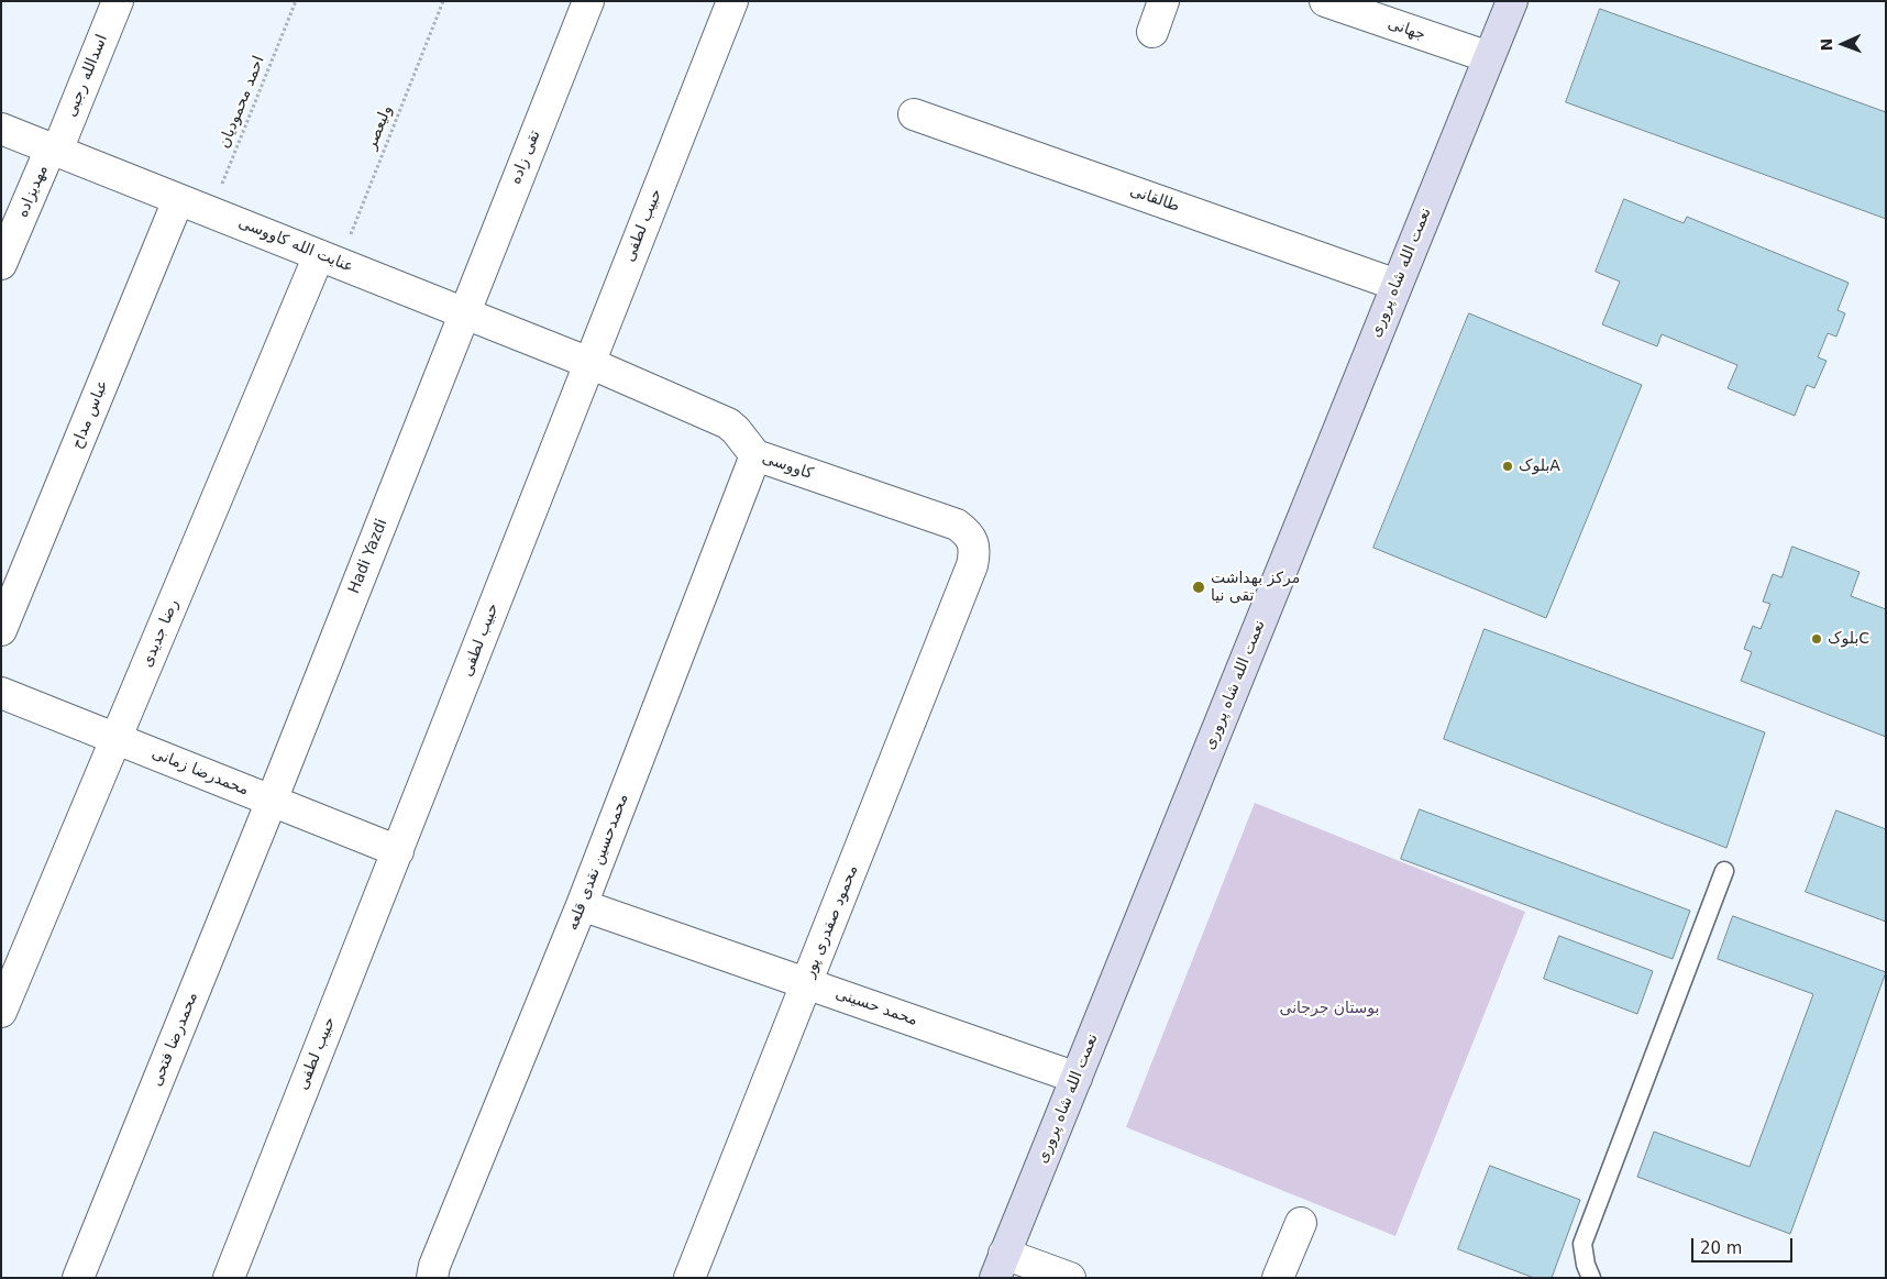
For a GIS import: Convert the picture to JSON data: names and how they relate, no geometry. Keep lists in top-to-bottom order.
{
  "streets": {
    "main road": ["نعمت الله شاه پروری"],
    "street": [
      "جهانی",
      "اسدالله رجبی",
      "تقی زاده",
      "مهدیزاده",
      "طالقانی",
      "حبیب لطفی",
      "عنایت‌ الله کاووسی",
      "عباس مداح",
      "کاووسی",
      "Hadi Yazdi",
      "رضا جدیدی",
      "محمدرضا زمانی",
      "محمدحسین نقدی قلعه",
      "محمود صفدری پور",
      "محمد حسینی",
      "محمدرضا فتحی"
    ],
    "path": ["احمد محمودیان", "ولیعصر"]
  },
  "crossings": [
    ["جهانی", "نعمت الله شاه پروری"],
    ["اسدالله رجبی", "مهدیزاده"],
    ["اسدالله رجبی", "عنایت‌ الله کاووسی"],
    ["احمد محمودیان", "عنایت‌ الله کاووسی"],
    ["ولیعصر", "عنایت‌ الله کاووسی"],
    ["ولیعصر", "رضا جدیدی"],
    ["تقی زاده", "عنایت‌ الله کاووسی"],
    ["تقی زاده", "Hadi Yazdi"],
    ["مهدیزاده", "عنایت‌ الله کاووسی"],
    ["طالقانی", "نعمت الله شاه پروری"],
    ["حبیب لطفی", "عنایت‌ الله کاووسی"],
    ["حبیب لطفی", "کاووسی"],
    ["حبیب لطفی", "محمدرضا زمانی"],
    ["عنایت‌ الله کاووسی", "عباس مداح"],
    ["عنایت‌ الله کاووسی", "کاووسی"],
    ["عنایت‌ الله کاووسی", "Hadi Yazdi"],
    ["عنایت‌ الله کاووسی", "رضا جدیدی"],
    ["نعمت الله شاه پروری", "محمد حسینی"],
    ["کاووسی", "محمدحسین نقدی قلعه"],
    ["کاووسی", "محمود صفدری پور"],
    ["Hadi Yazdi", "محمدرضا زمانی"],
    ["Hadi Yazdi", "محمدرضا فتحی"],
    ["رضا جدیدی", "محمدرضا زمانی"],
    ["محمدرضا زمانی", "محمدرضا فتحی"],
    ["محمدحسین نقدی قلعه", "محمد حسینی"],
    ["محمود صفدری پور", "محمد حسینی"]
  ],
  "parks": ["بوستان جرجانی"],
  "places": ["بلوکA", "مرکز بهداشت تقی نیا", "بلوکC"],
  "scale_bar": "20 m",
  "north": "left"
}
